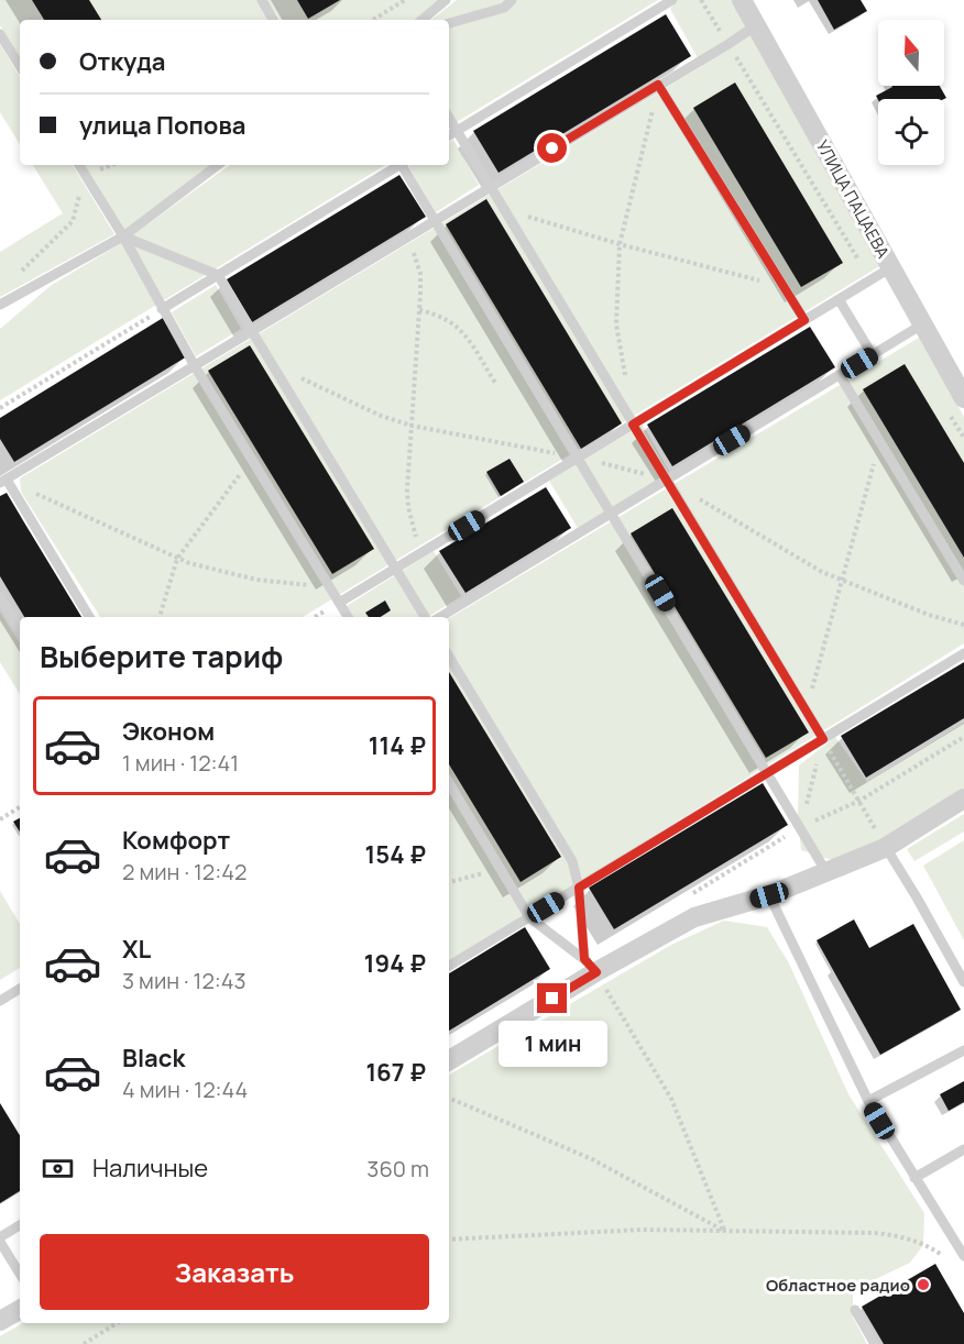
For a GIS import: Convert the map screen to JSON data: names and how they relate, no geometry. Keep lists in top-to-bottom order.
{
  "streets": {
    "street": ["УЛИЦА ПАЦАЕВА"]
  },
  "places": ["Областное радио"],
  "north": "top",
  "page": {
    "banner": ["Откуда", "улица Попова"],
    "heading": "Выберите тариф",
    "list": [
      {
        "name": "Эконом",
        "note": "1 мин · 12:41",
        "value": "114 ₽"
      },
      {
        "name": "Комфорт",
        "note": "2 мин · 12:42",
        "value": "154 ₽"
      },
      {
        "name": "XL",
        "note": "3 мин · 12:43",
        "value": "194 ₽"
      },
      {
        "name": "Black",
        "note": "4 мин · 12:44",
        "value": "167 ₽"
      }
    ],
    "bubble": "1 мин",
    "pay": ["Наличные", "360 m"],
    "buttons": "Заказать"
  }
}
